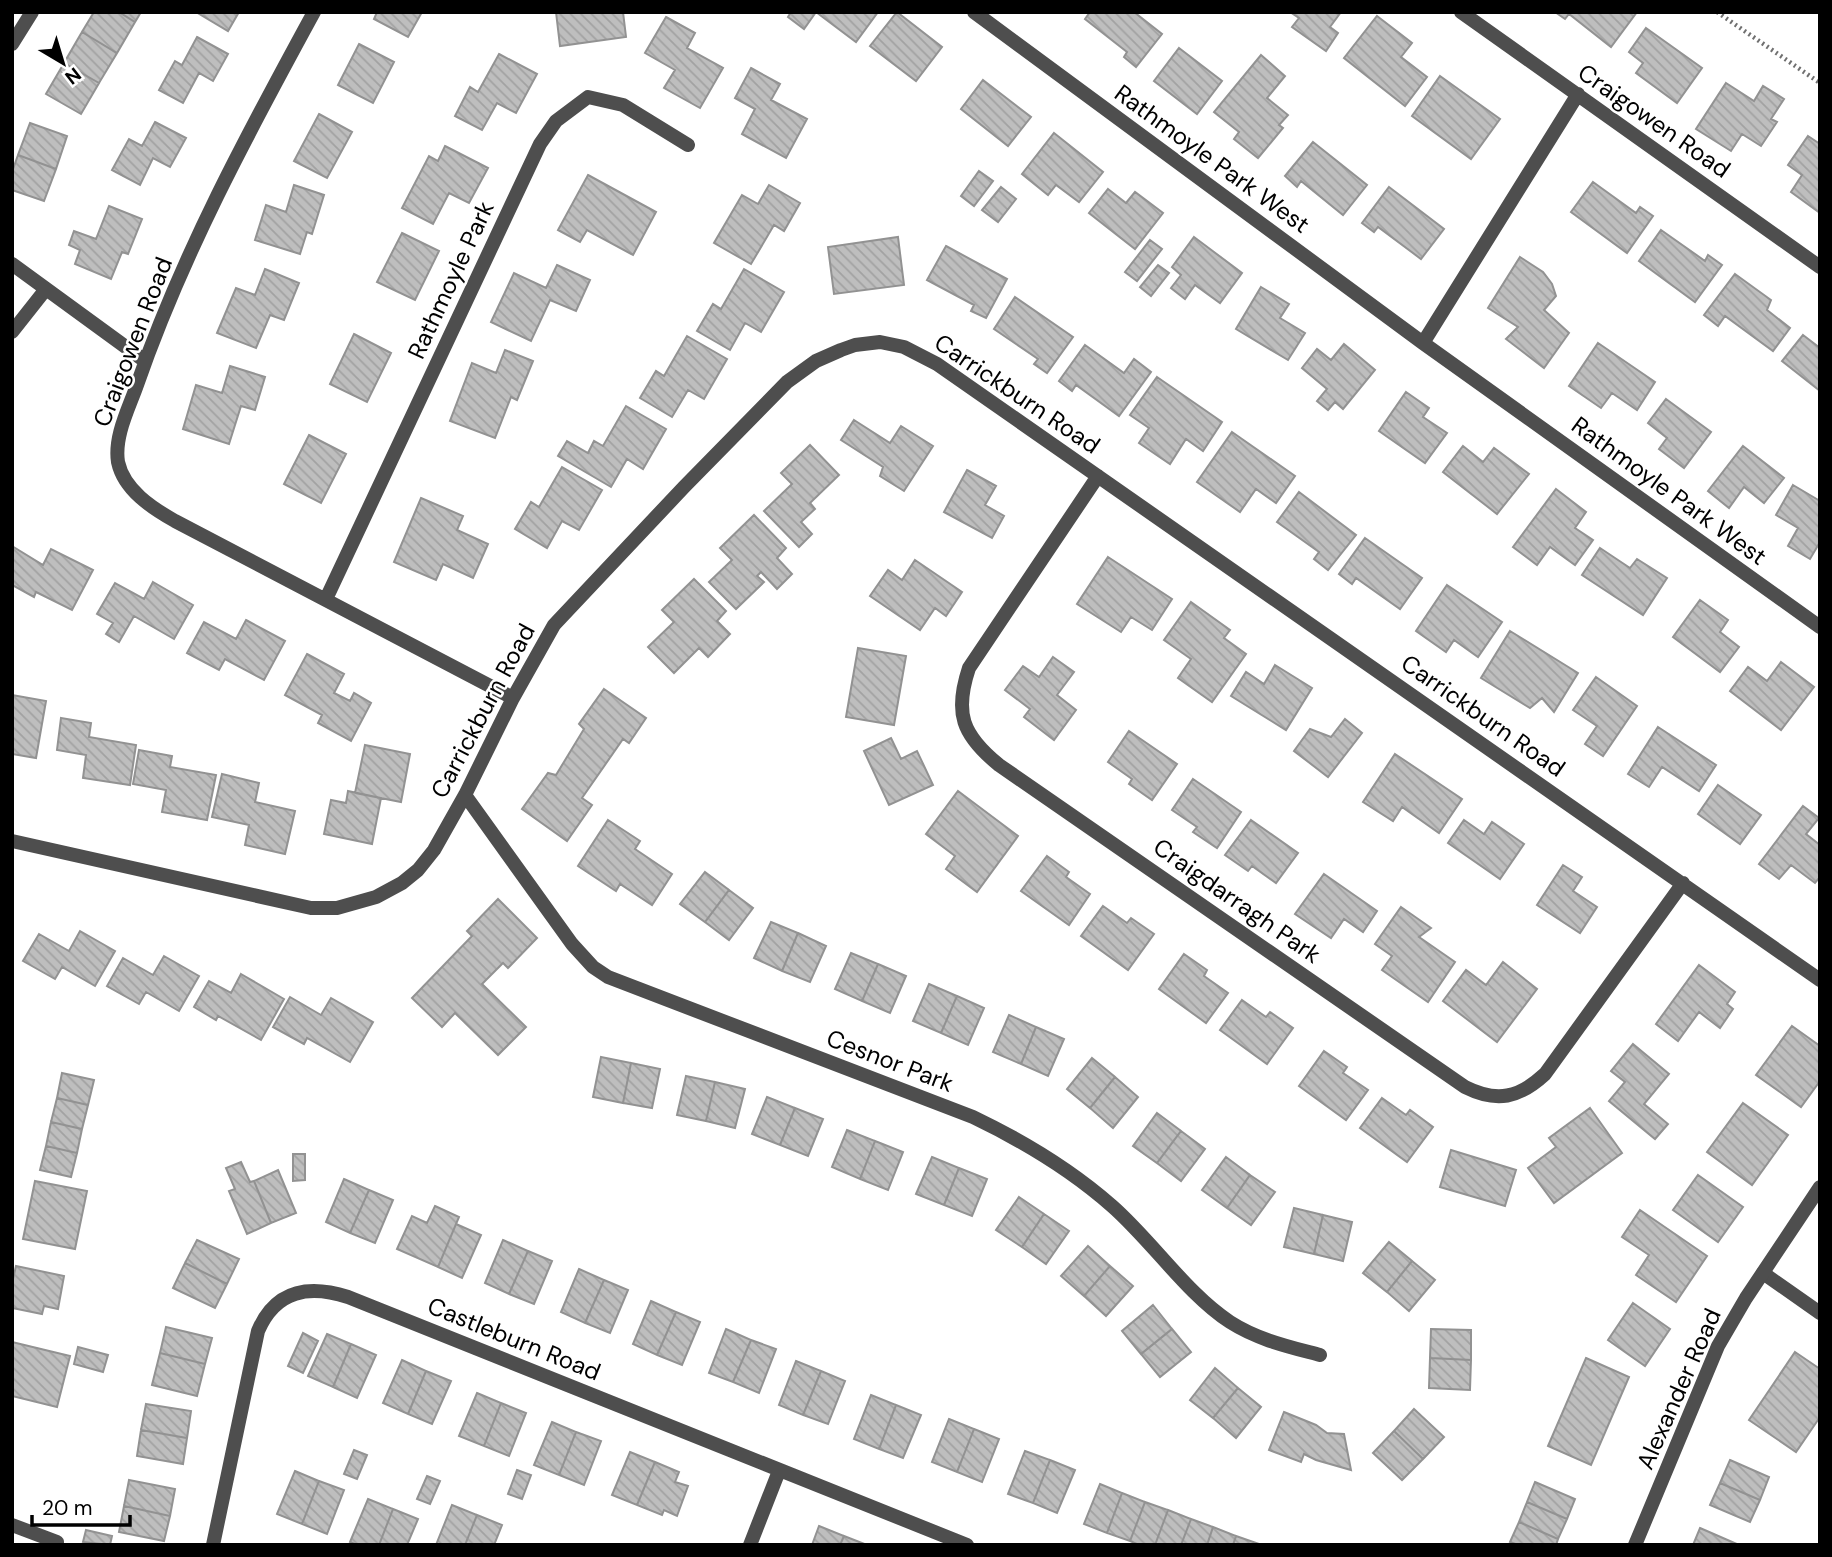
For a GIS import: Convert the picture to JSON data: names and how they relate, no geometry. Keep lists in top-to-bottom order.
{
  "streets": {
    "street": [
      "Craigowen Road",
      "Rathmoyle Park West",
      "Rathmoyle Park",
      "Carrickburn Road",
      "Craigdarragh Park",
      "Cesnor Park",
      "Castleburn Road",
      "Alexander Road"
    ]
  },
  "crossings": [
    ["Craigowen Road", "Rathmoyle Park"],
    ["Craigowen Road", "Carrickburn Road"],
    ["Carrickburn Road", "Craigdarragh Park"],
    ["Carrickburn Road", "Cesnor Park"]
  ],
  "scale_bar": "20 m",
  "north": "bottom right"
}
